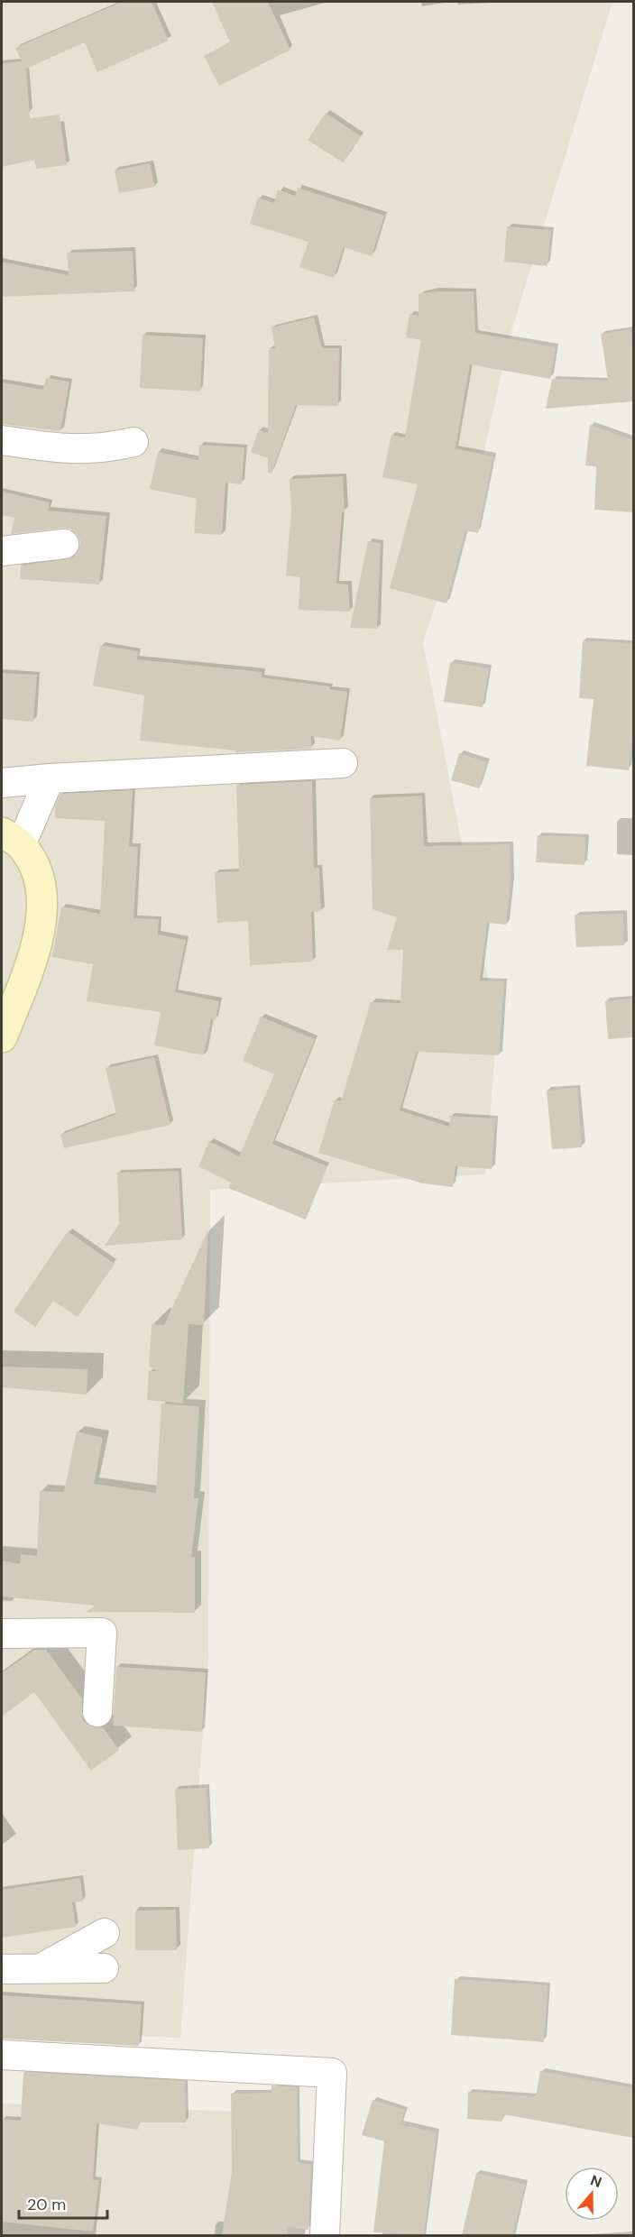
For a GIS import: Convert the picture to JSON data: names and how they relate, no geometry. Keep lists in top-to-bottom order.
{
  "scale_bar": "20 m",
  "north": "top"
}
